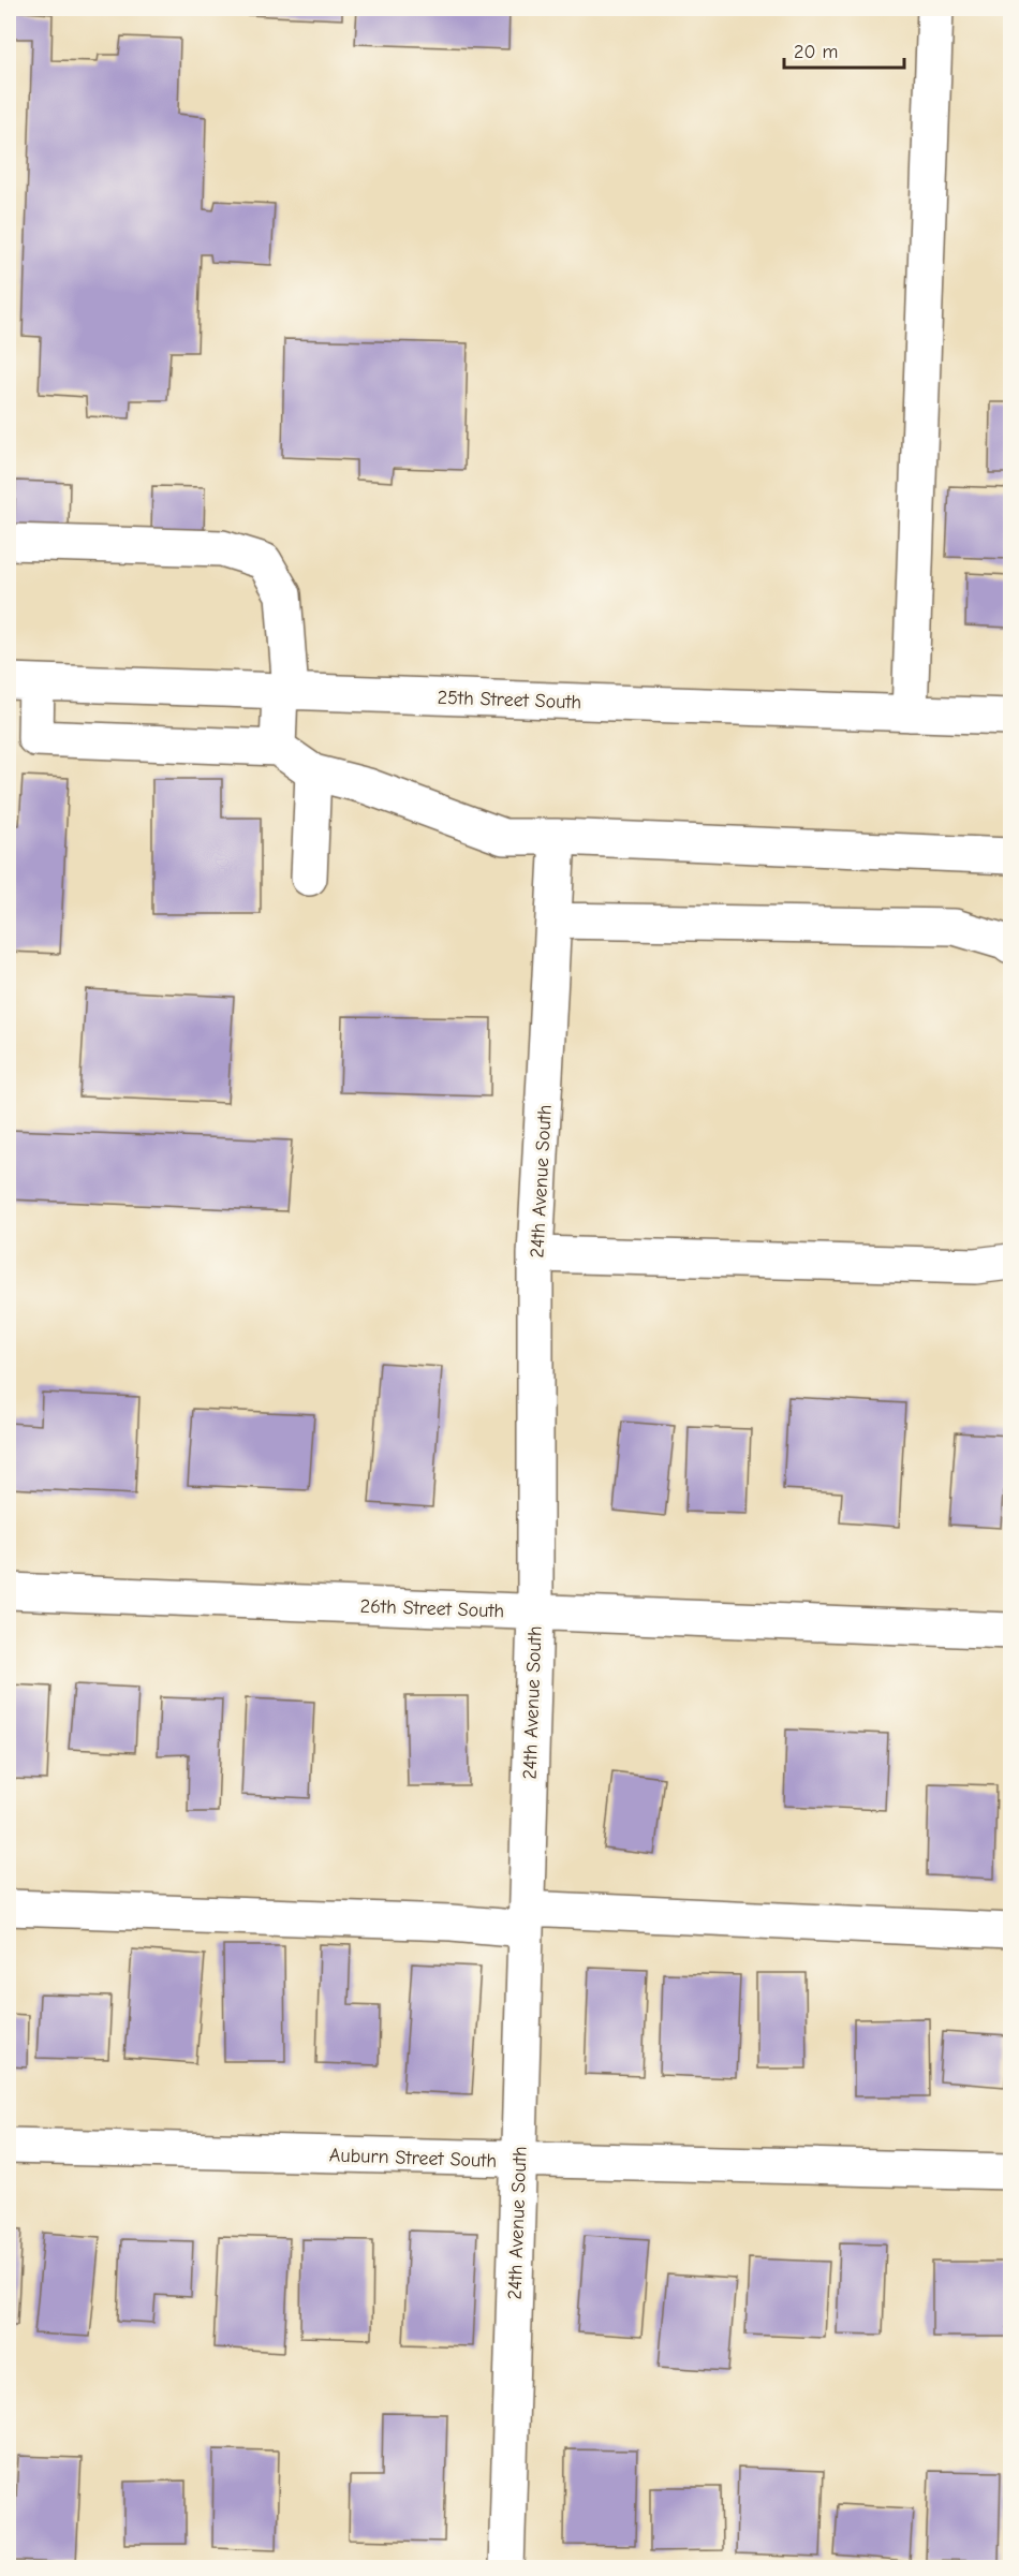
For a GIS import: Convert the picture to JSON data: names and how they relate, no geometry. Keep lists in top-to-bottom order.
{
  "streets": {
    "street": [
      "25th Street South",
      "24th Avenue South",
      "26th Street South",
      "Auburn Street South"
    ]
  },
  "crossings": [
    ["24th Avenue South", "26th Street South"],
    ["24th Avenue South", "Auburn Street South"]
  ],
  "scale_bar": "20 m"
}
